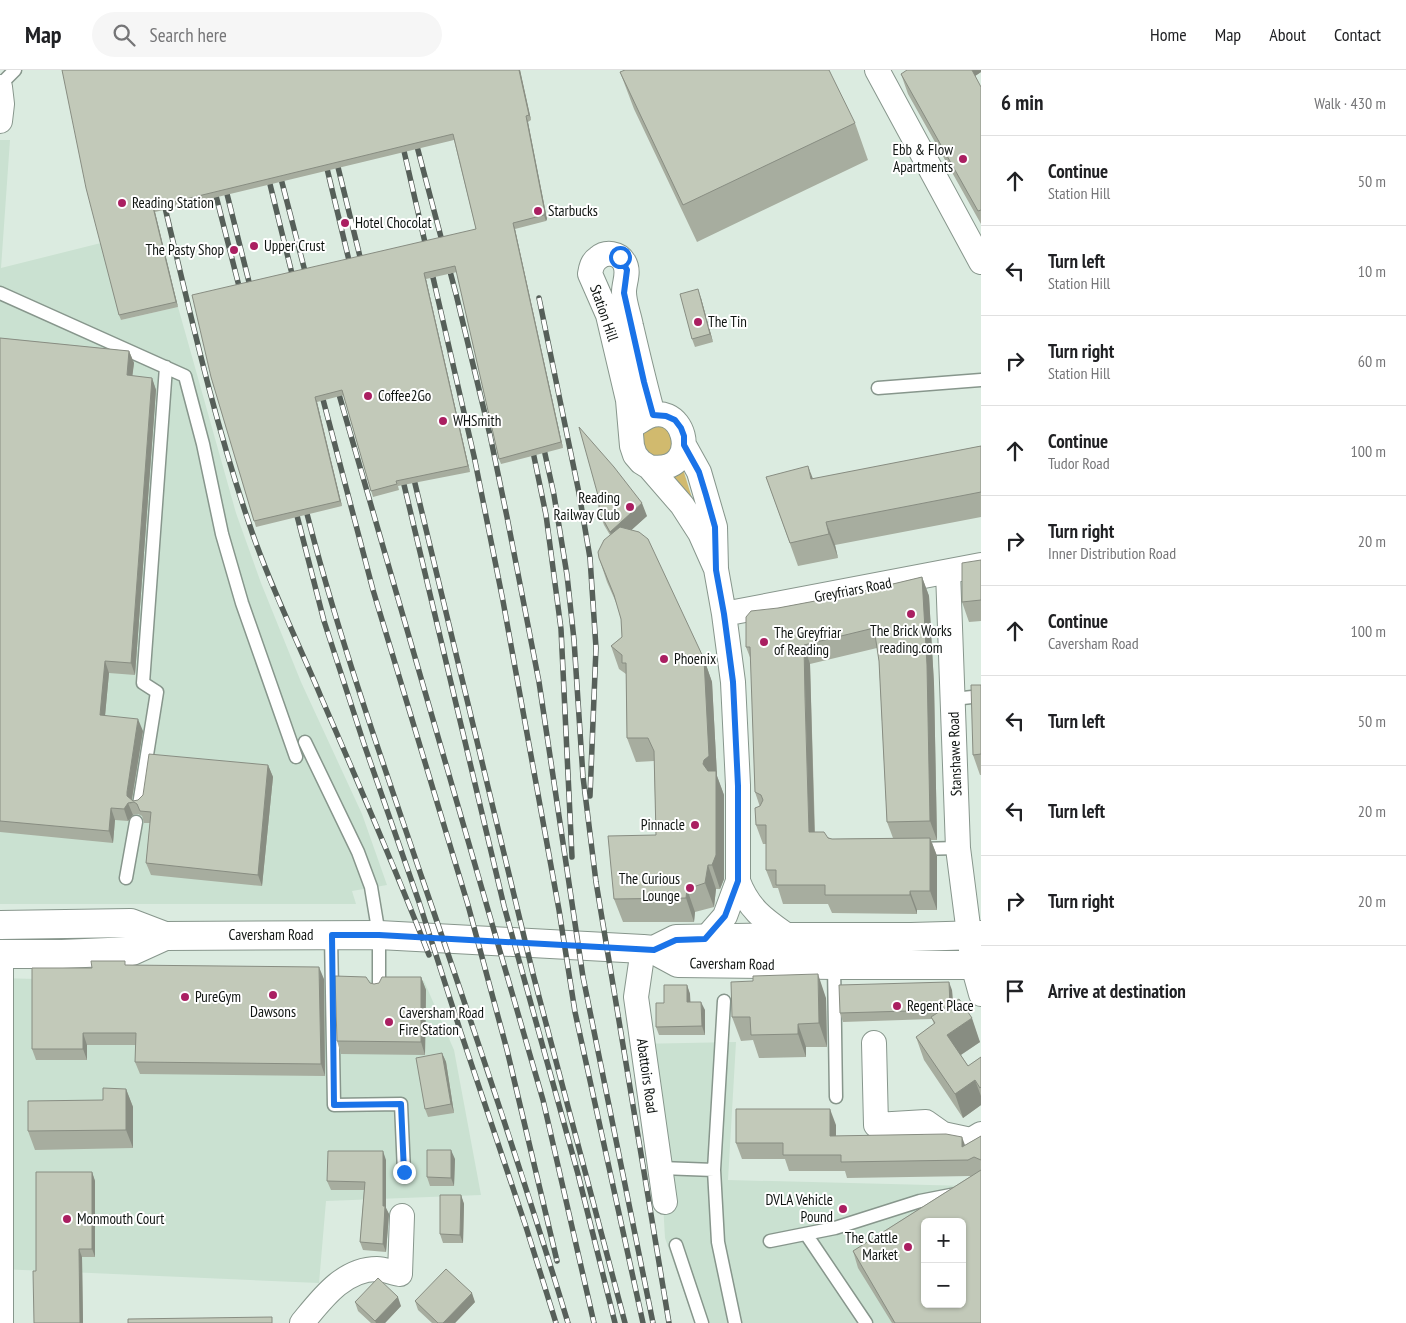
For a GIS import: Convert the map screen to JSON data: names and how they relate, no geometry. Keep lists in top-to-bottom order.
{
  "streets": {
    "main road": ["Caversham Road"],
    "street": [
      "Station Hill",
      "Greyfriars Road",
      "Stanshawe Road",
      "Abattoirs Road"
    ]
  },
  "crossings": [
    ["Station Hill", "Greyfriars Road"],
    ["Greyfriars Road", "Stanshawe Road"],
    ["Stanshawe Road", "Caversham Road"],
    ["Caversham Road", "Abattoirs Road"]
  ],
  "places": [
    "Ebb & Flow Apartments",
    "Reading Station",
    "Starbucks",
    "Hotel Chocolat",
    "Upper Crust",
    "The Pasty Shop",
    "The Tin",
    "Coffee2Go",
    "WHSmith",
    "Reading Railway Club",
    "The Brick Works reading.com",
    "The Greyfriar of Reading",
    "Phoenix",
    "Pinnacle",
    "The Curious Lounge",
    "Dawsons",
    "PureGym",
    "Regent Place",
    "Caversham Road Fire Station",
    "DVLA Vehicle Pound",
    "Monmouth Court",
    "The Cattle Market"
  ],
  "page": {
    "header": "Map",
    "search": "Search here",
    "nav": [
      "Home",
      "Map",
      "About",
      "Contact"
    ],
    "heading": ["6 min", "Walk · 430 m"],
    "list": [
      ["Continue", "Station Hill", "50 m"],
      ["Turn left", "Station Hill", "10 m"],
      ["Turn right", "Station Hill", "60 m"],
      ["Continue", "Tudor Road", "100 m"],
      ["Turn right", "Inner Distribution Road", "20 m"],
      ["Continue", "Caversham Road", "100 m"],
      ["Turn left", "50 m"],
      ["Turn left", "20 m"],
      ["Turn right", "20 m"],
      "Arrive at destination"
    ],
    "map_buttons": ["+", "−"]
  }
}
